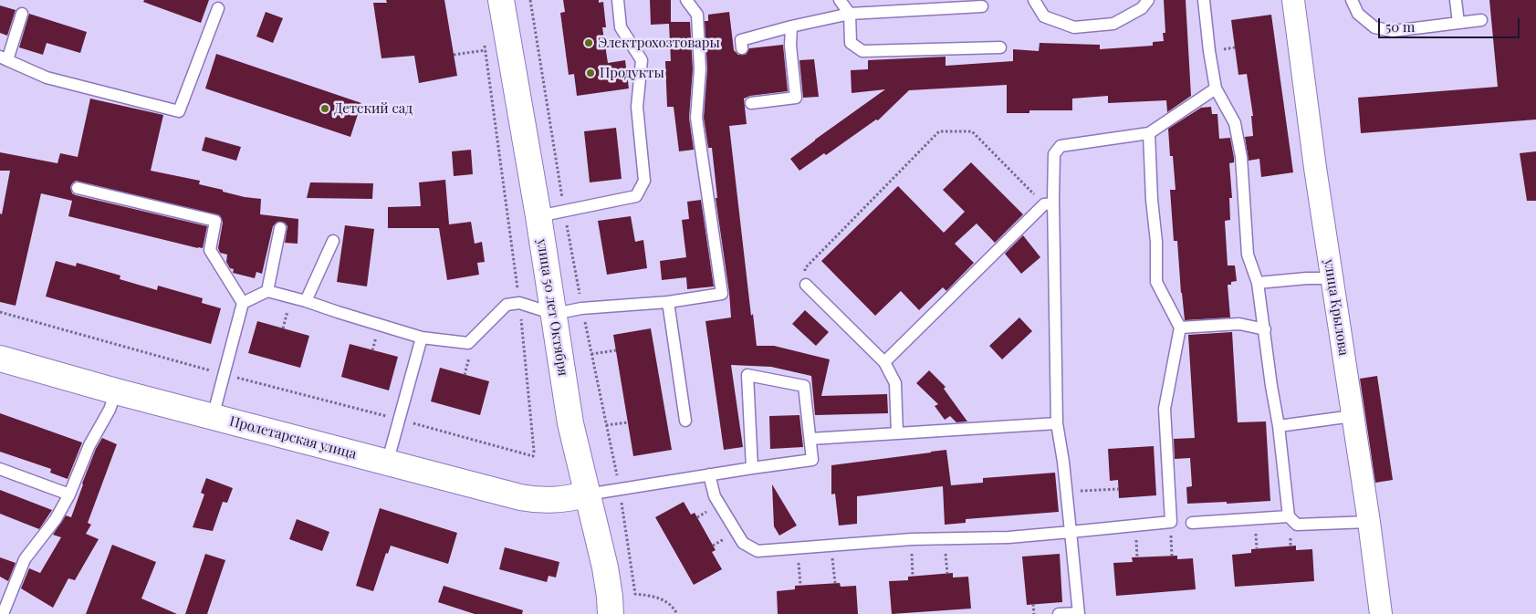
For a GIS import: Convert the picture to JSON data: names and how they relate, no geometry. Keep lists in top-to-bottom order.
{
  "streets": {
    "main road": ["улица 50 лет Октября", "Пролетарская улица"],
    "street": ["улица Крылова"]
  },
  "crossings": [
    ["улица 50 лет Октября", "Пролетарская улица"]
  ],
  "places": ["Электрохозтовары", "Продукты", "Детский сад"],
  "scale_bar": "50 m"
}
